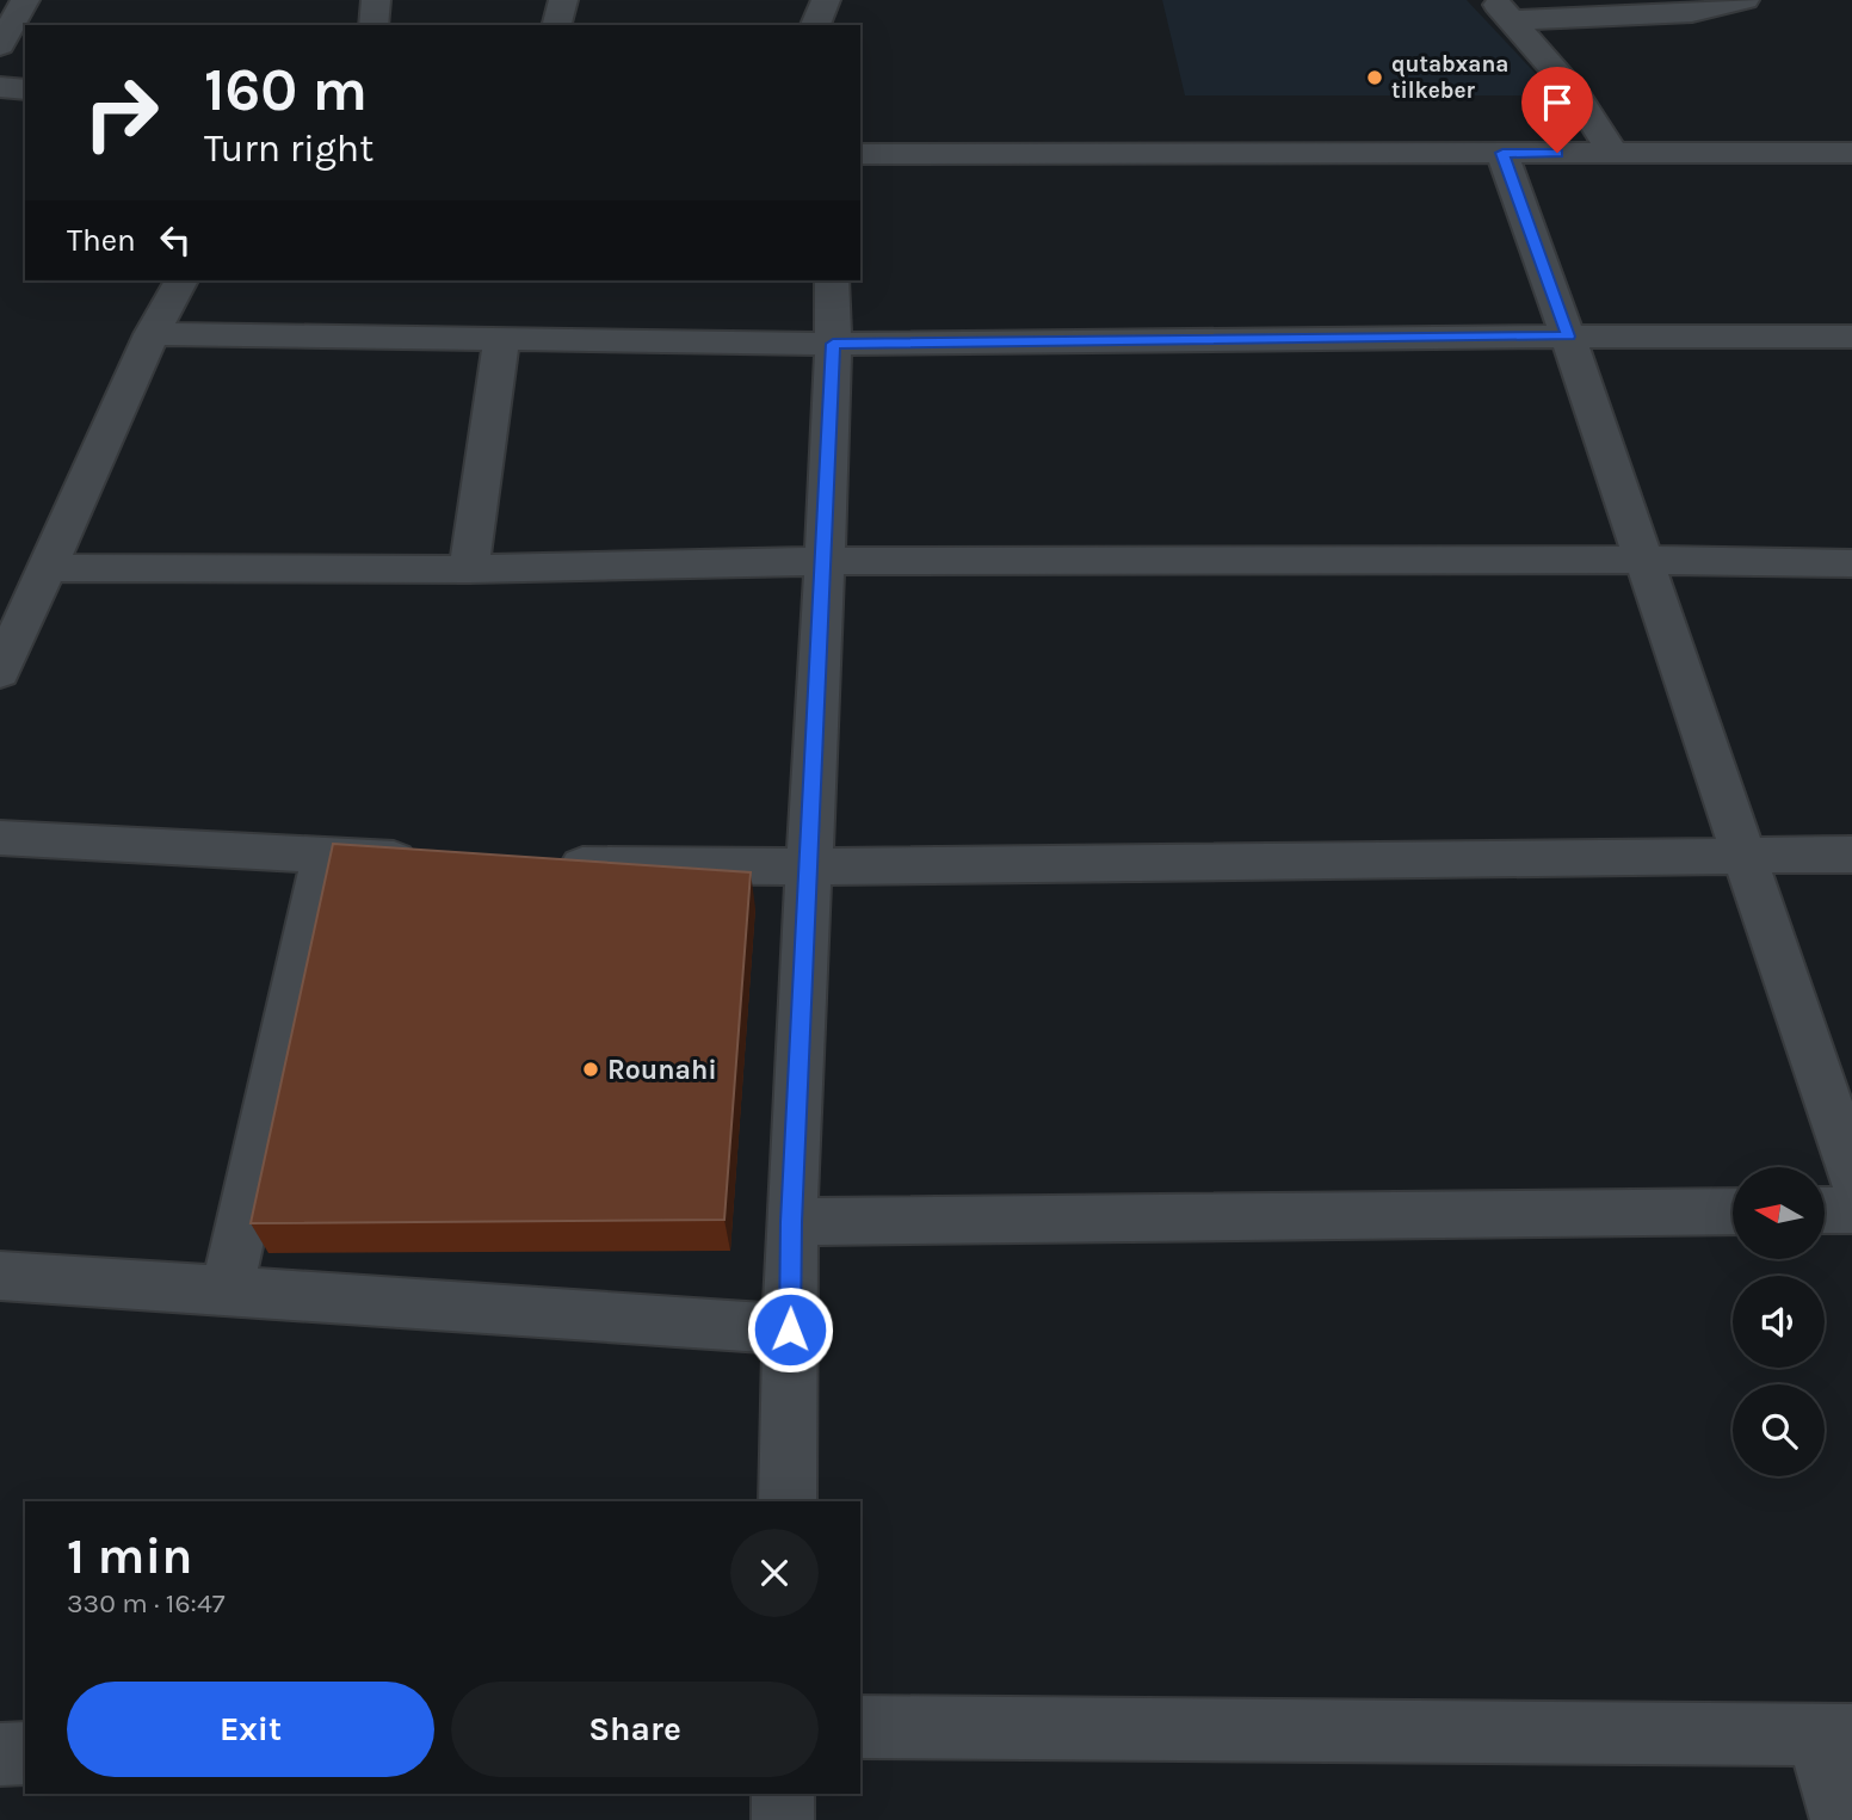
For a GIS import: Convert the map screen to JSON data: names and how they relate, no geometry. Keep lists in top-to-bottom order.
{
  "places": ["qutabxana tilkeber", "Rounahi"],
  "north": "left",
  "page": {
    "turn": ["160 m", "Turn right"],
    "then": "Then",
    "heading": ["1 min", "330 m · 16:47"],
    "buttons": ["Exit", "Share"]
  }
}
